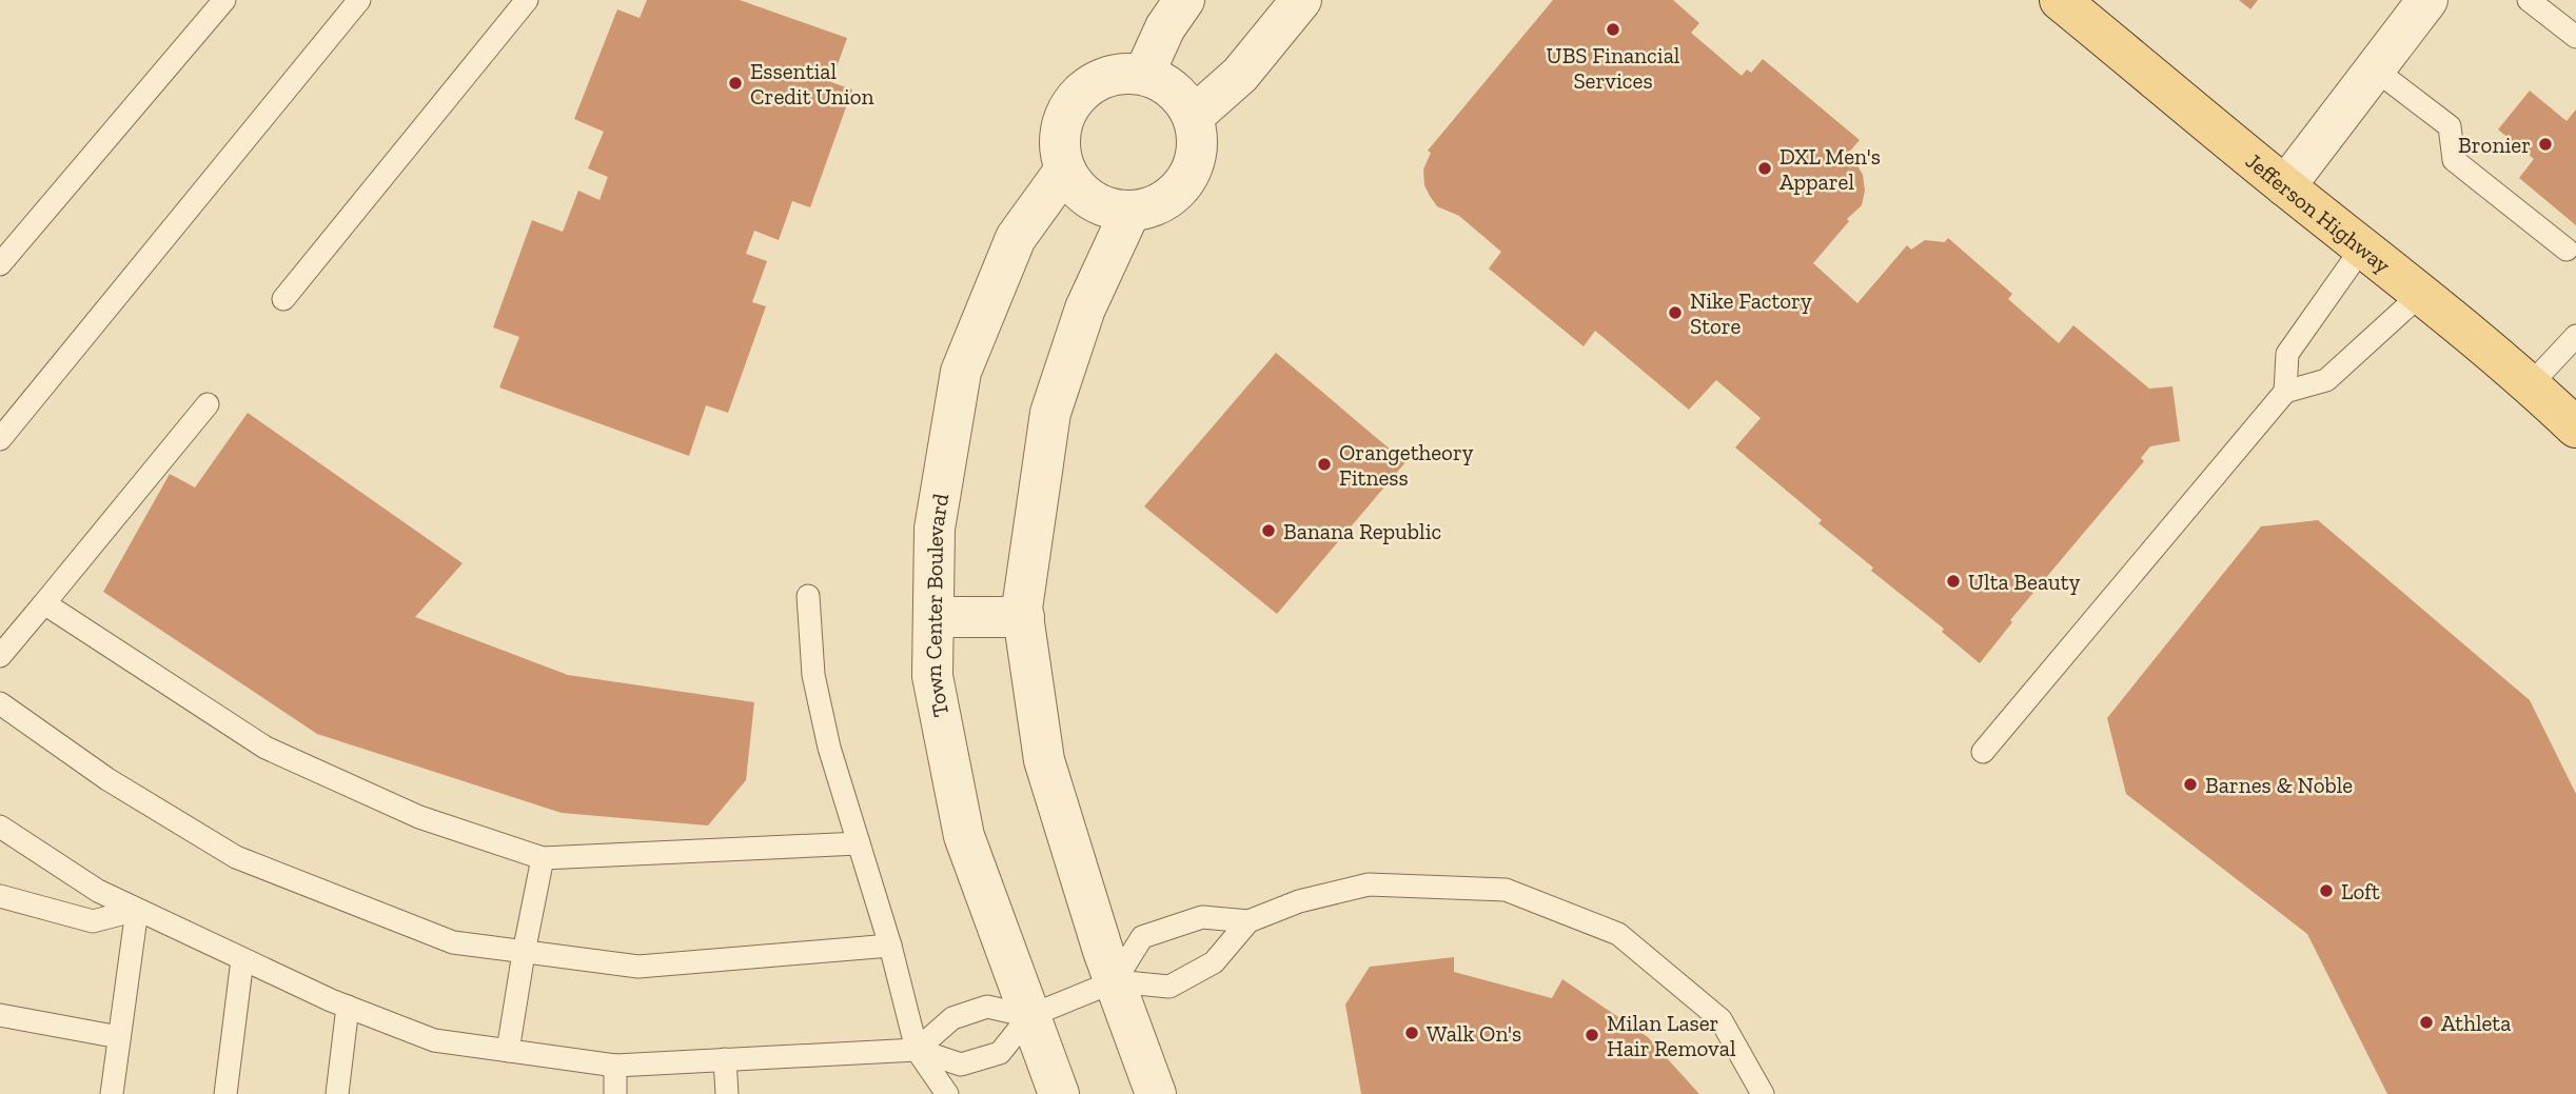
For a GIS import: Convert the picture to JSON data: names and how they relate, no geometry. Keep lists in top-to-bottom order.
{
  "streets": {
    "main road": ["Jefferson Highway"],
    "street": ["Town Center Boulevard"]
  },
  "places": [
    "UBS Financial Services",
    "Essential Credit Union",
    "Bronier",
    "DXL Men's Apparel",
    "Nike Factory Store",
    "Orangetheory Fitness",
    "Banana Republic",
    "Ulta Beauty",
    "Barnes & Noble",
    "Loft",
    "Athleta",
    "Walk On's",
    "Milan Laser Hair Removal"
  ]
}
